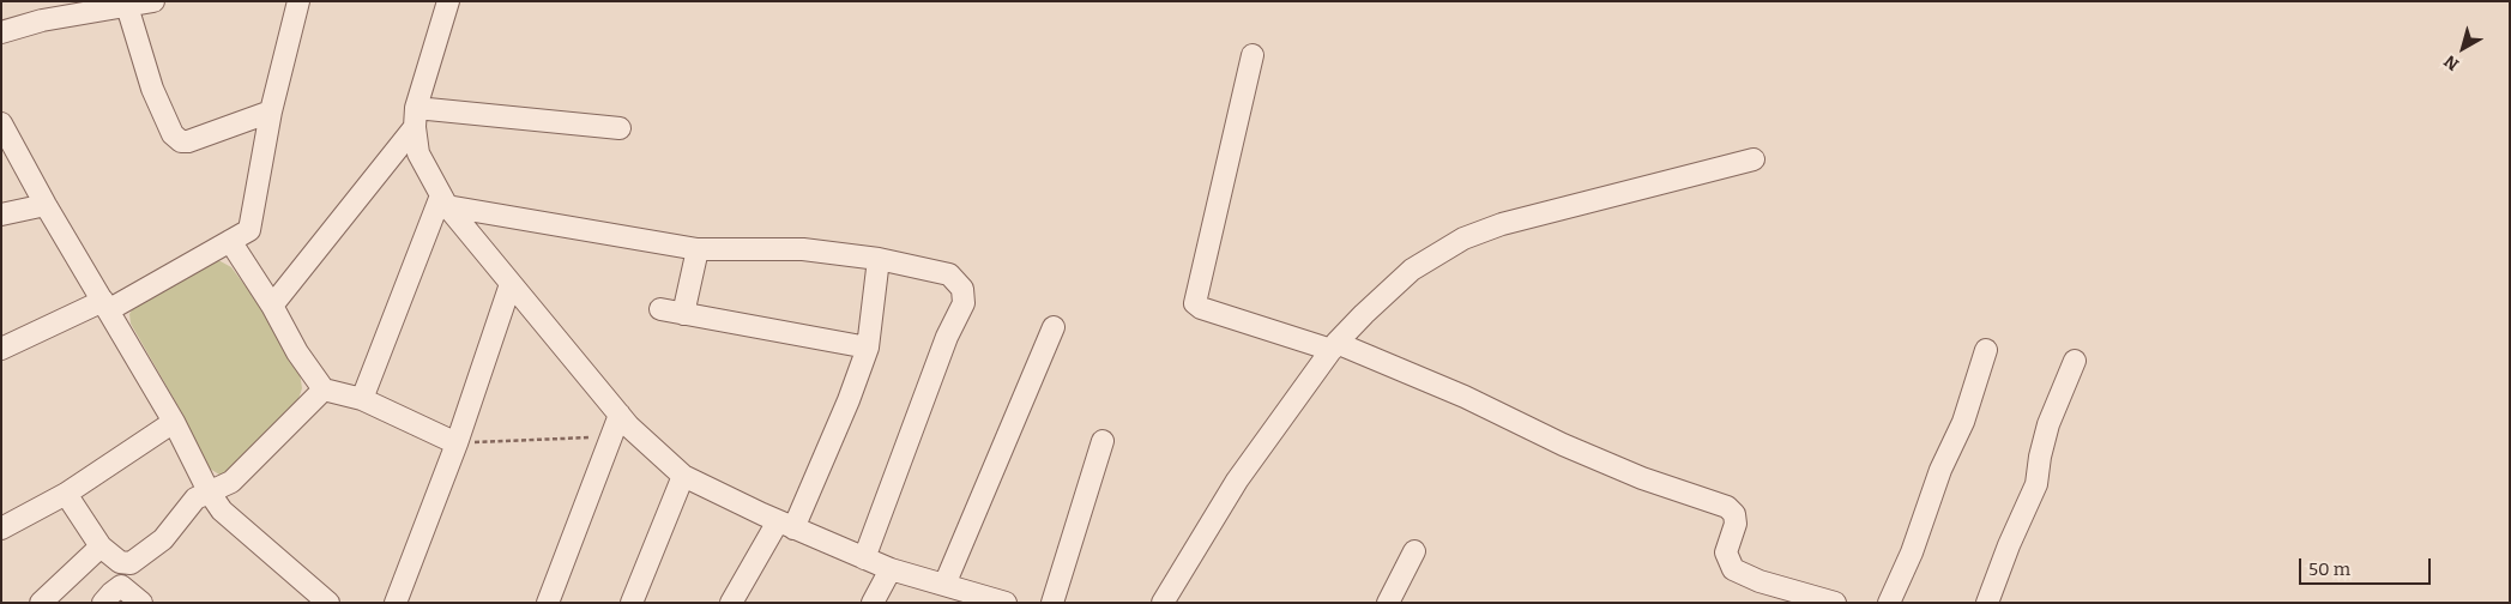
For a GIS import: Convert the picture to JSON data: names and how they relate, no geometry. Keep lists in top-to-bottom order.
{
  "scale_bar": "50 m",
  "north": "bottom left"
}
